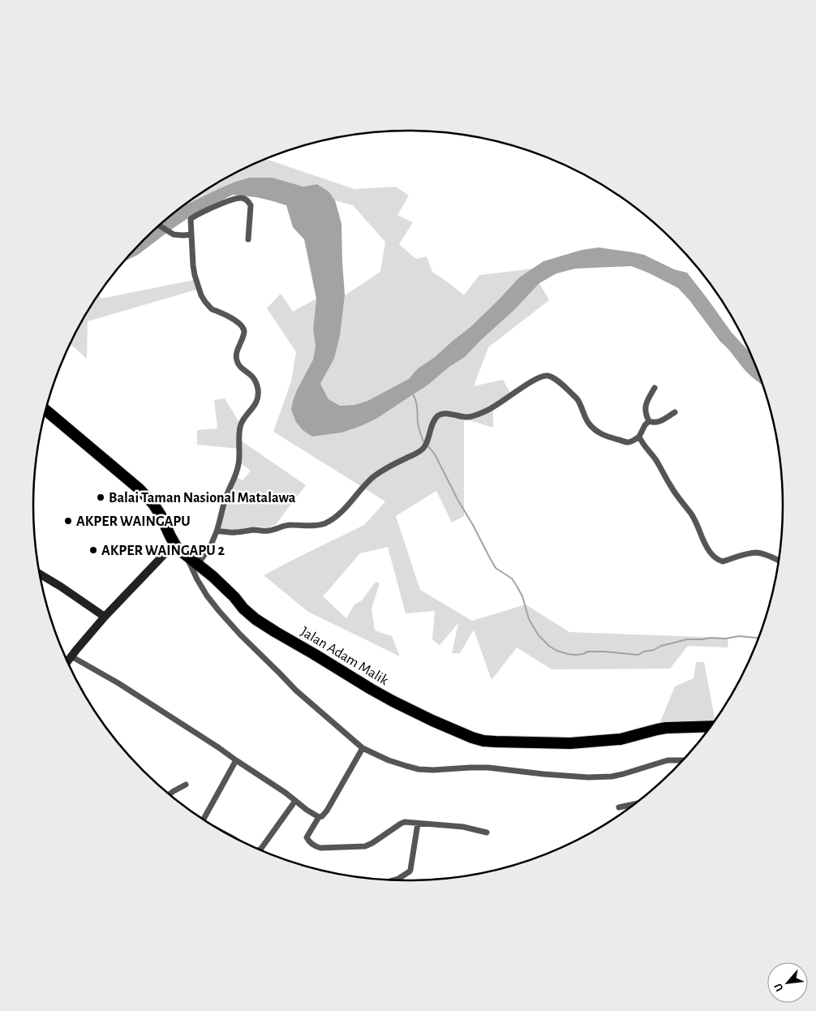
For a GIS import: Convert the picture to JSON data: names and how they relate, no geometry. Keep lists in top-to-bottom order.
{
  "streets": {
    "highway": ["Jalan Adam Malik"]
  },
  "places": ["Balai Taman Nasional Matalawa", "AKPER WAINGAPU", "AKPER WAINGAPU 2"],
  "north": "bottom left"
}
